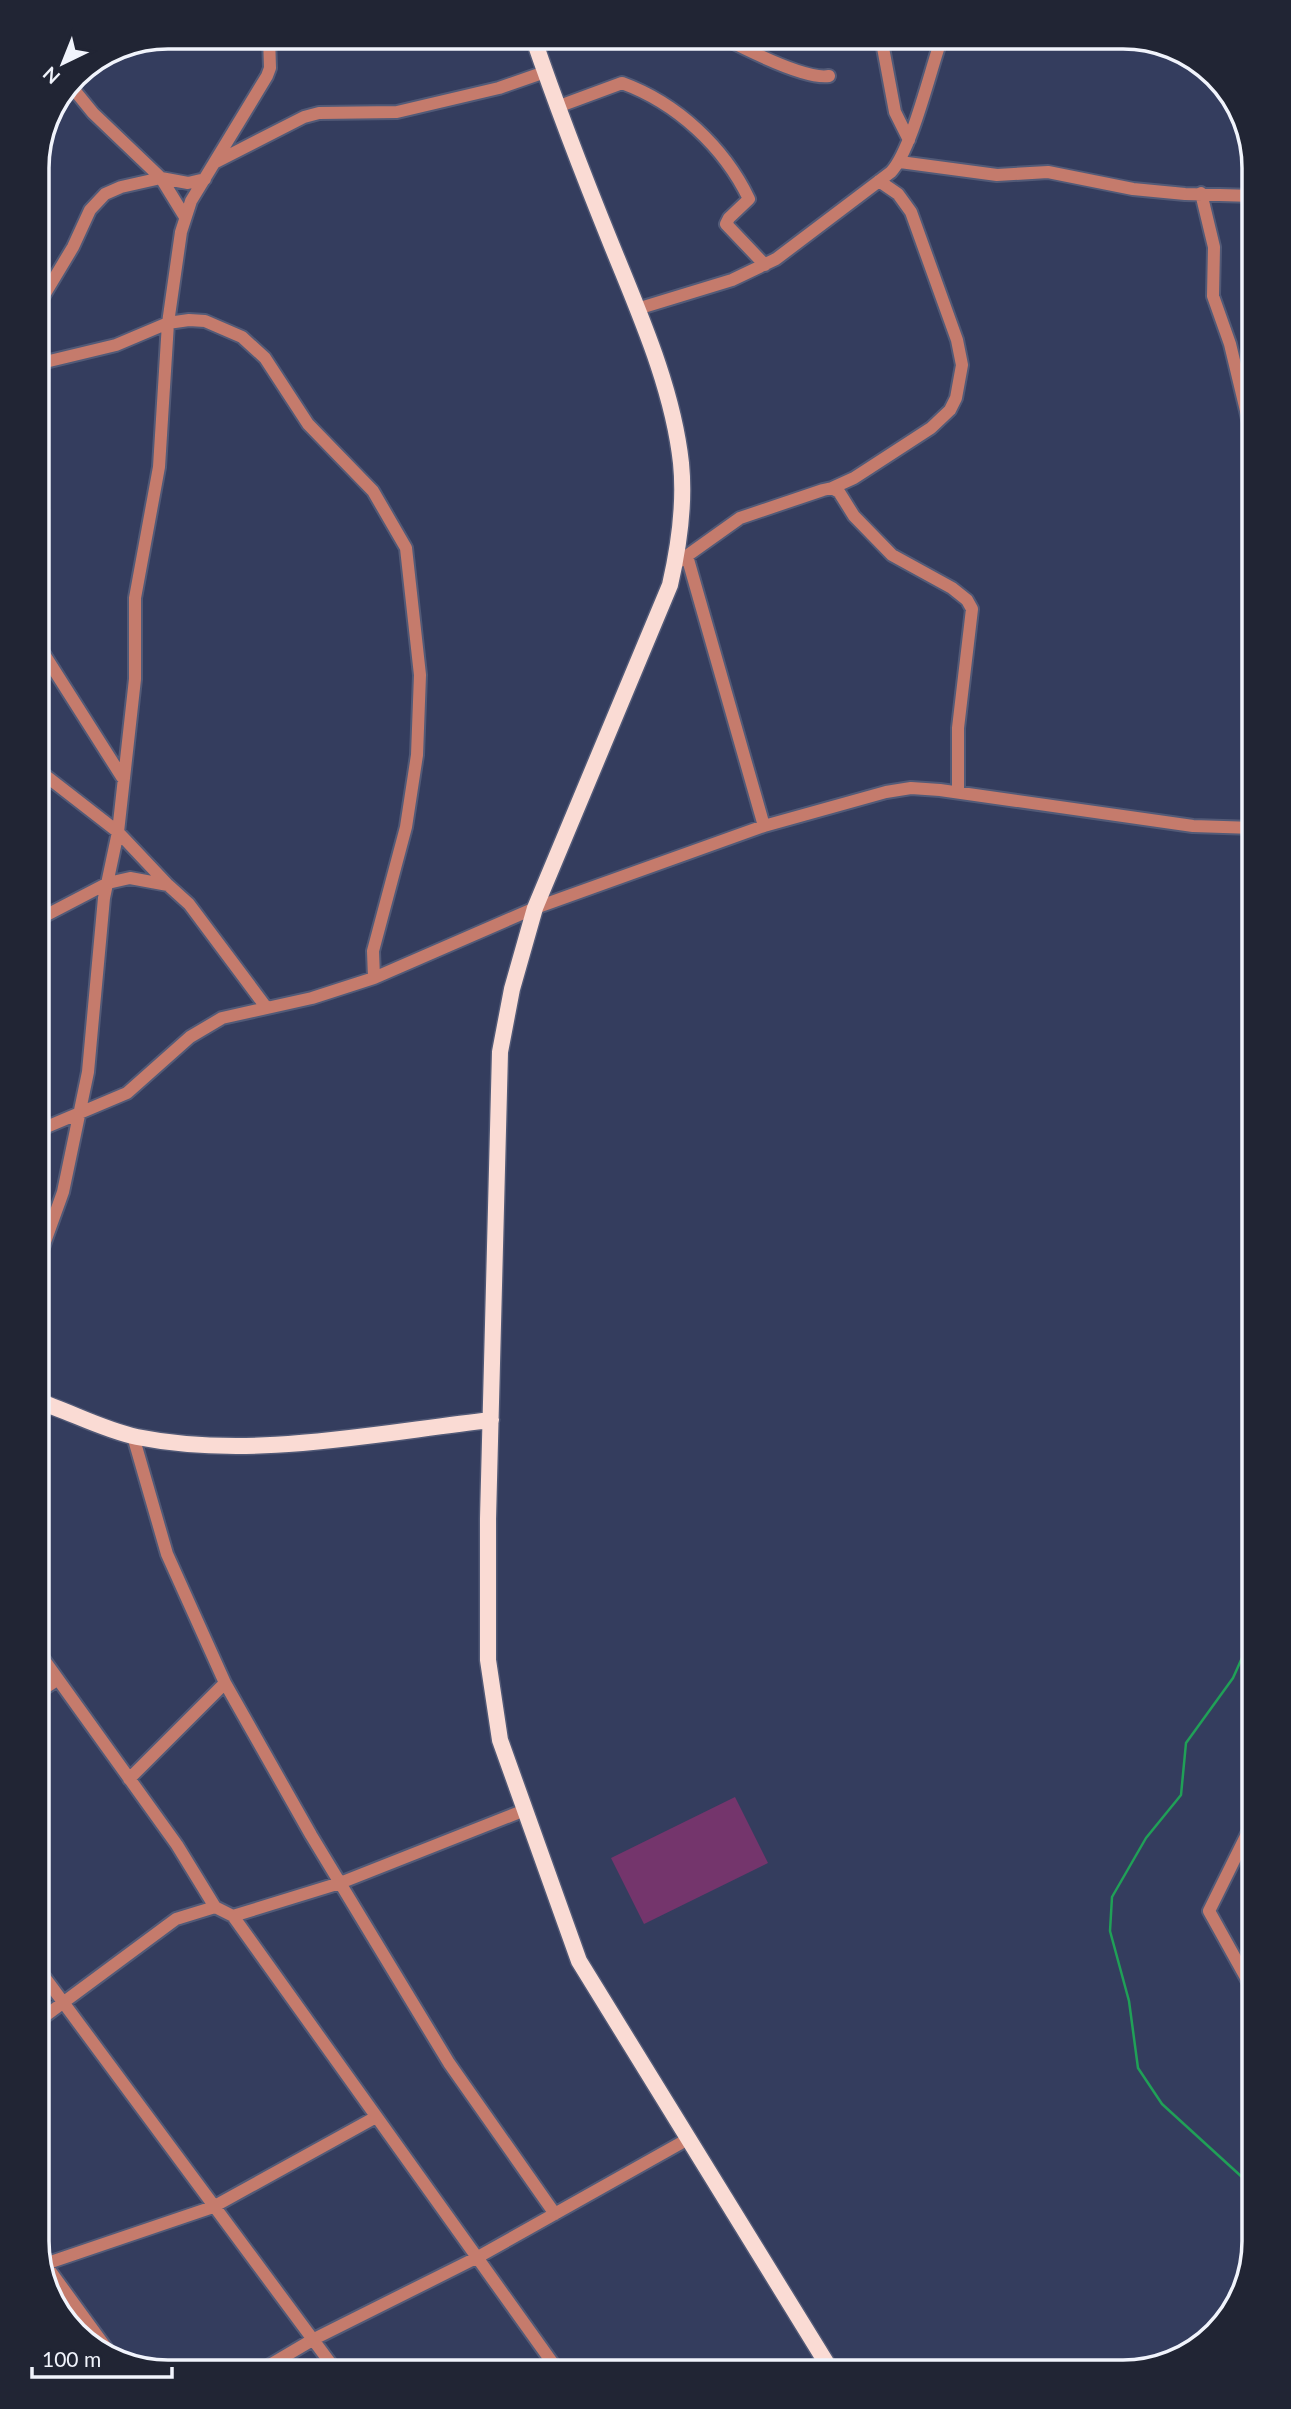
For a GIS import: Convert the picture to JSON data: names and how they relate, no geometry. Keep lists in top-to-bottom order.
{
  "scale_bar": "100 m",
  "north": "bottom left"
}
